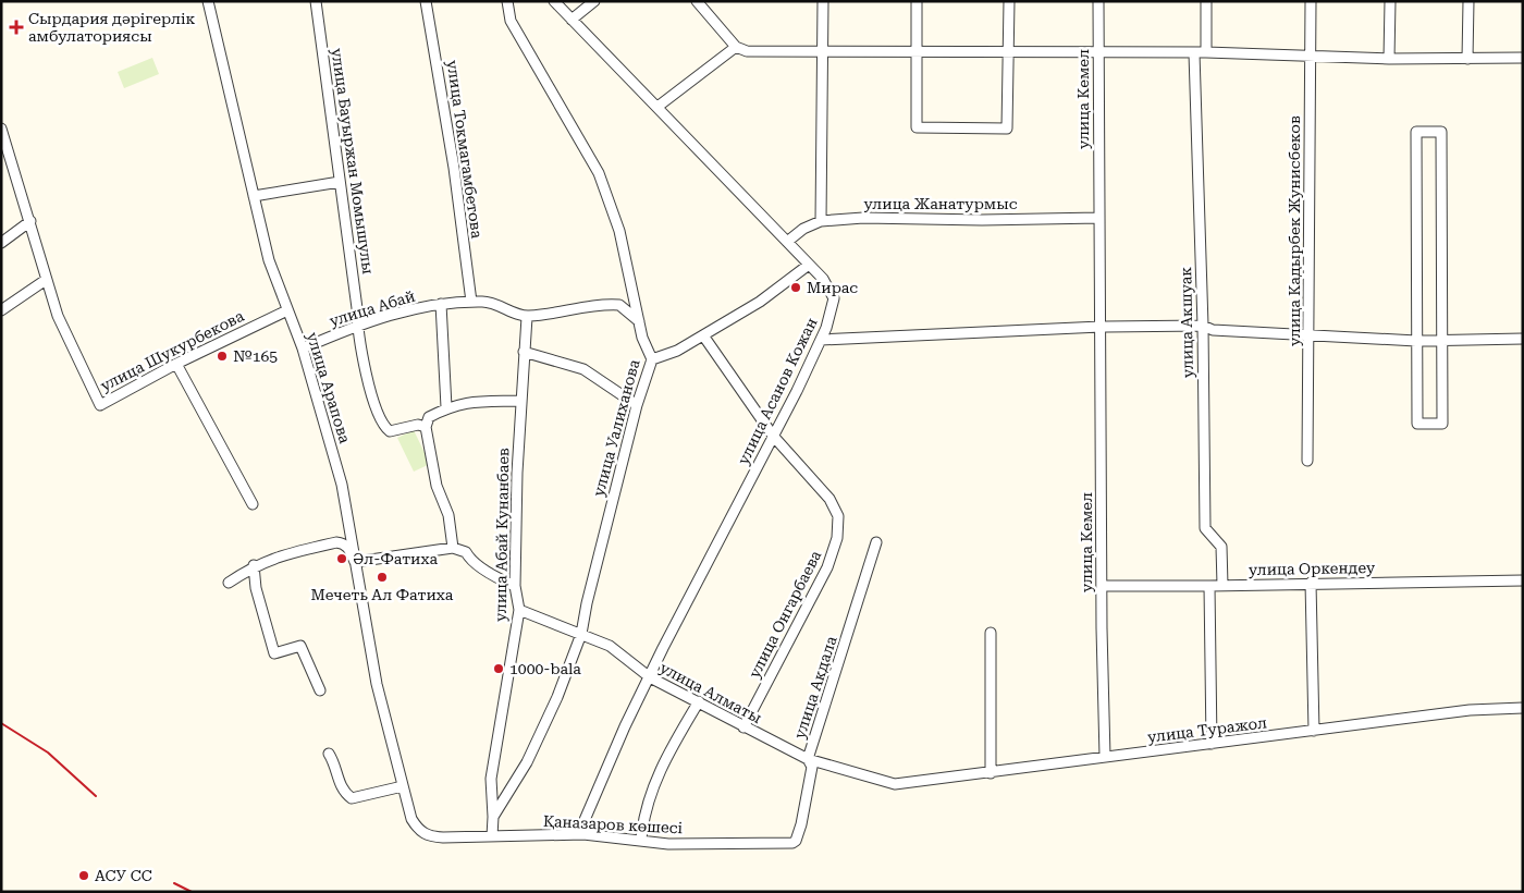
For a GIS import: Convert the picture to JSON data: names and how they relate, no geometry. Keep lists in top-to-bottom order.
{
  "streets": {
    "street": [
      "улица Кемел",
      "улица Токмагамбетова",
      "улица Бауыржан Момышулы",
      "улица Жанатурмыс",
      "улица Кадырбек Жунисбеков",
      "улица Абай",
      "улица Акшуак",
      "улица Шукурбекова",
      "улица Арапова",
      "улица Асанов Кожан",
      "улица Уалиханова",
      "улица Абай Кунанбаев",
      "улица Оркендеу",
      "улица Онгарбаева",
      "улица Акдала",
      "улица Алматы",
      "улица Туражол",
      "Қаназаров көшесі"
    ]
  },
  "crossings": [
    ["улица Кемел", "улица Жанатурмыс"],
    ["улица Кемел", "улица Оркендеу"],
    ["улица Кемел", "улица Туражол"],
    ["улица Токмагамбетова", "улица Абай"],
    ["улица Бауыржан Момышулы", "улица Абай"],
    ["улица Жанатурмыс", "улица Асанов Кожан"],
    ["улица Абай", "улица Арапова"],
    ["улица Абай", "улица Абай Кунанбаев"],
    ["улица Акшуак", "улица Оркендеу"],
    ["улица Шукурбекова", "улица Арапова"],
    ["улица Арапова", "Қаназаров көшесі"],
    ["улица Асанов Кожан", "улица Онгарбаева"],
    ["улица Асанов Кожан", "улица Алматы"],
    ["улица Асанов Кожан", "Қаназаров көшесі"],
    ["улица Уалиханова", "улица Абай Кунанбаев"],
    ["улица Уалиханова", "улица Алматы"],
    ["улица Уалиханова", "Қаназаров көшесі"],
    ["улица Абай Кунанбаев", "улица Алматы"],
    ["улица Онгарбаева", "улица Алматы"],
    ["улица Акдала", "улица Алматы"],
    ["улица Акдала", "Қаназаров көшесі"],
    ["улица Алматы", "улица Туражол"]
  ],
  "places": {
    "health": ["Сырдария дәрігерлік амбулаториясы"],
    "other": [
      "Мирас",
      "№165",
      "Әл-Фатиха",
      "Мечеть Ал Фатиха",
      "1000-bala",
      "АСУ СС"
    ]
  }
}
